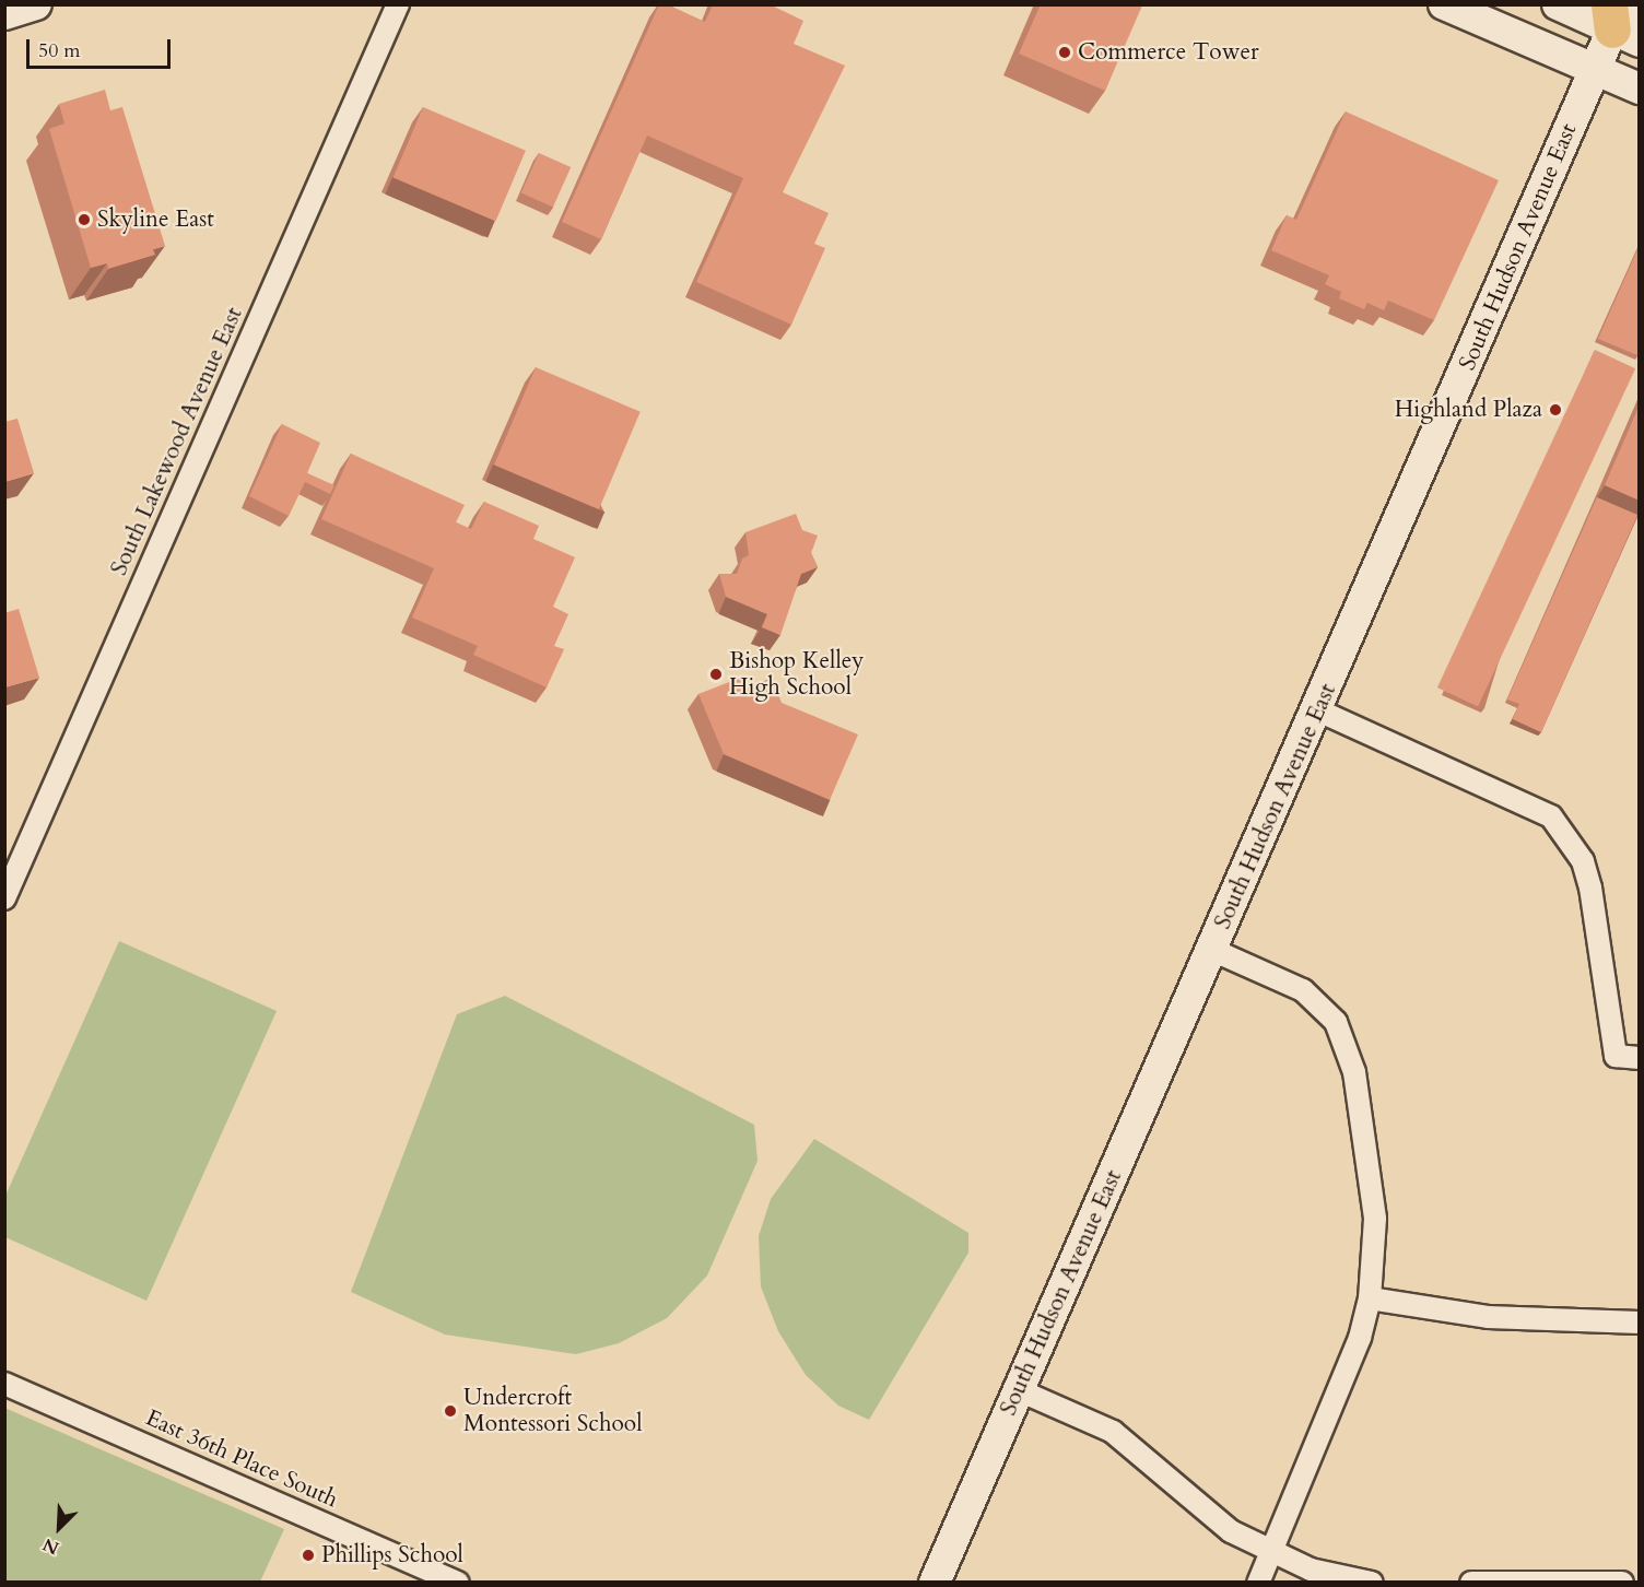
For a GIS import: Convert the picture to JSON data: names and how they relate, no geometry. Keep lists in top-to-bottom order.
{
  "streets": {
    "street": ["South Hudson Avenue East", "South Lakewood Avenue East", "East 36th Place South"]
  },
  "places": [
    "Commerce Tower",
    "Skyline East",
    "Highland Plaza",
    "Bishop Kelley High School",
    "Undercroft Montessori School",
    "Phillips School"
  ],
  "scale_bar": "50 m",
  "north": "bottom left"
}
